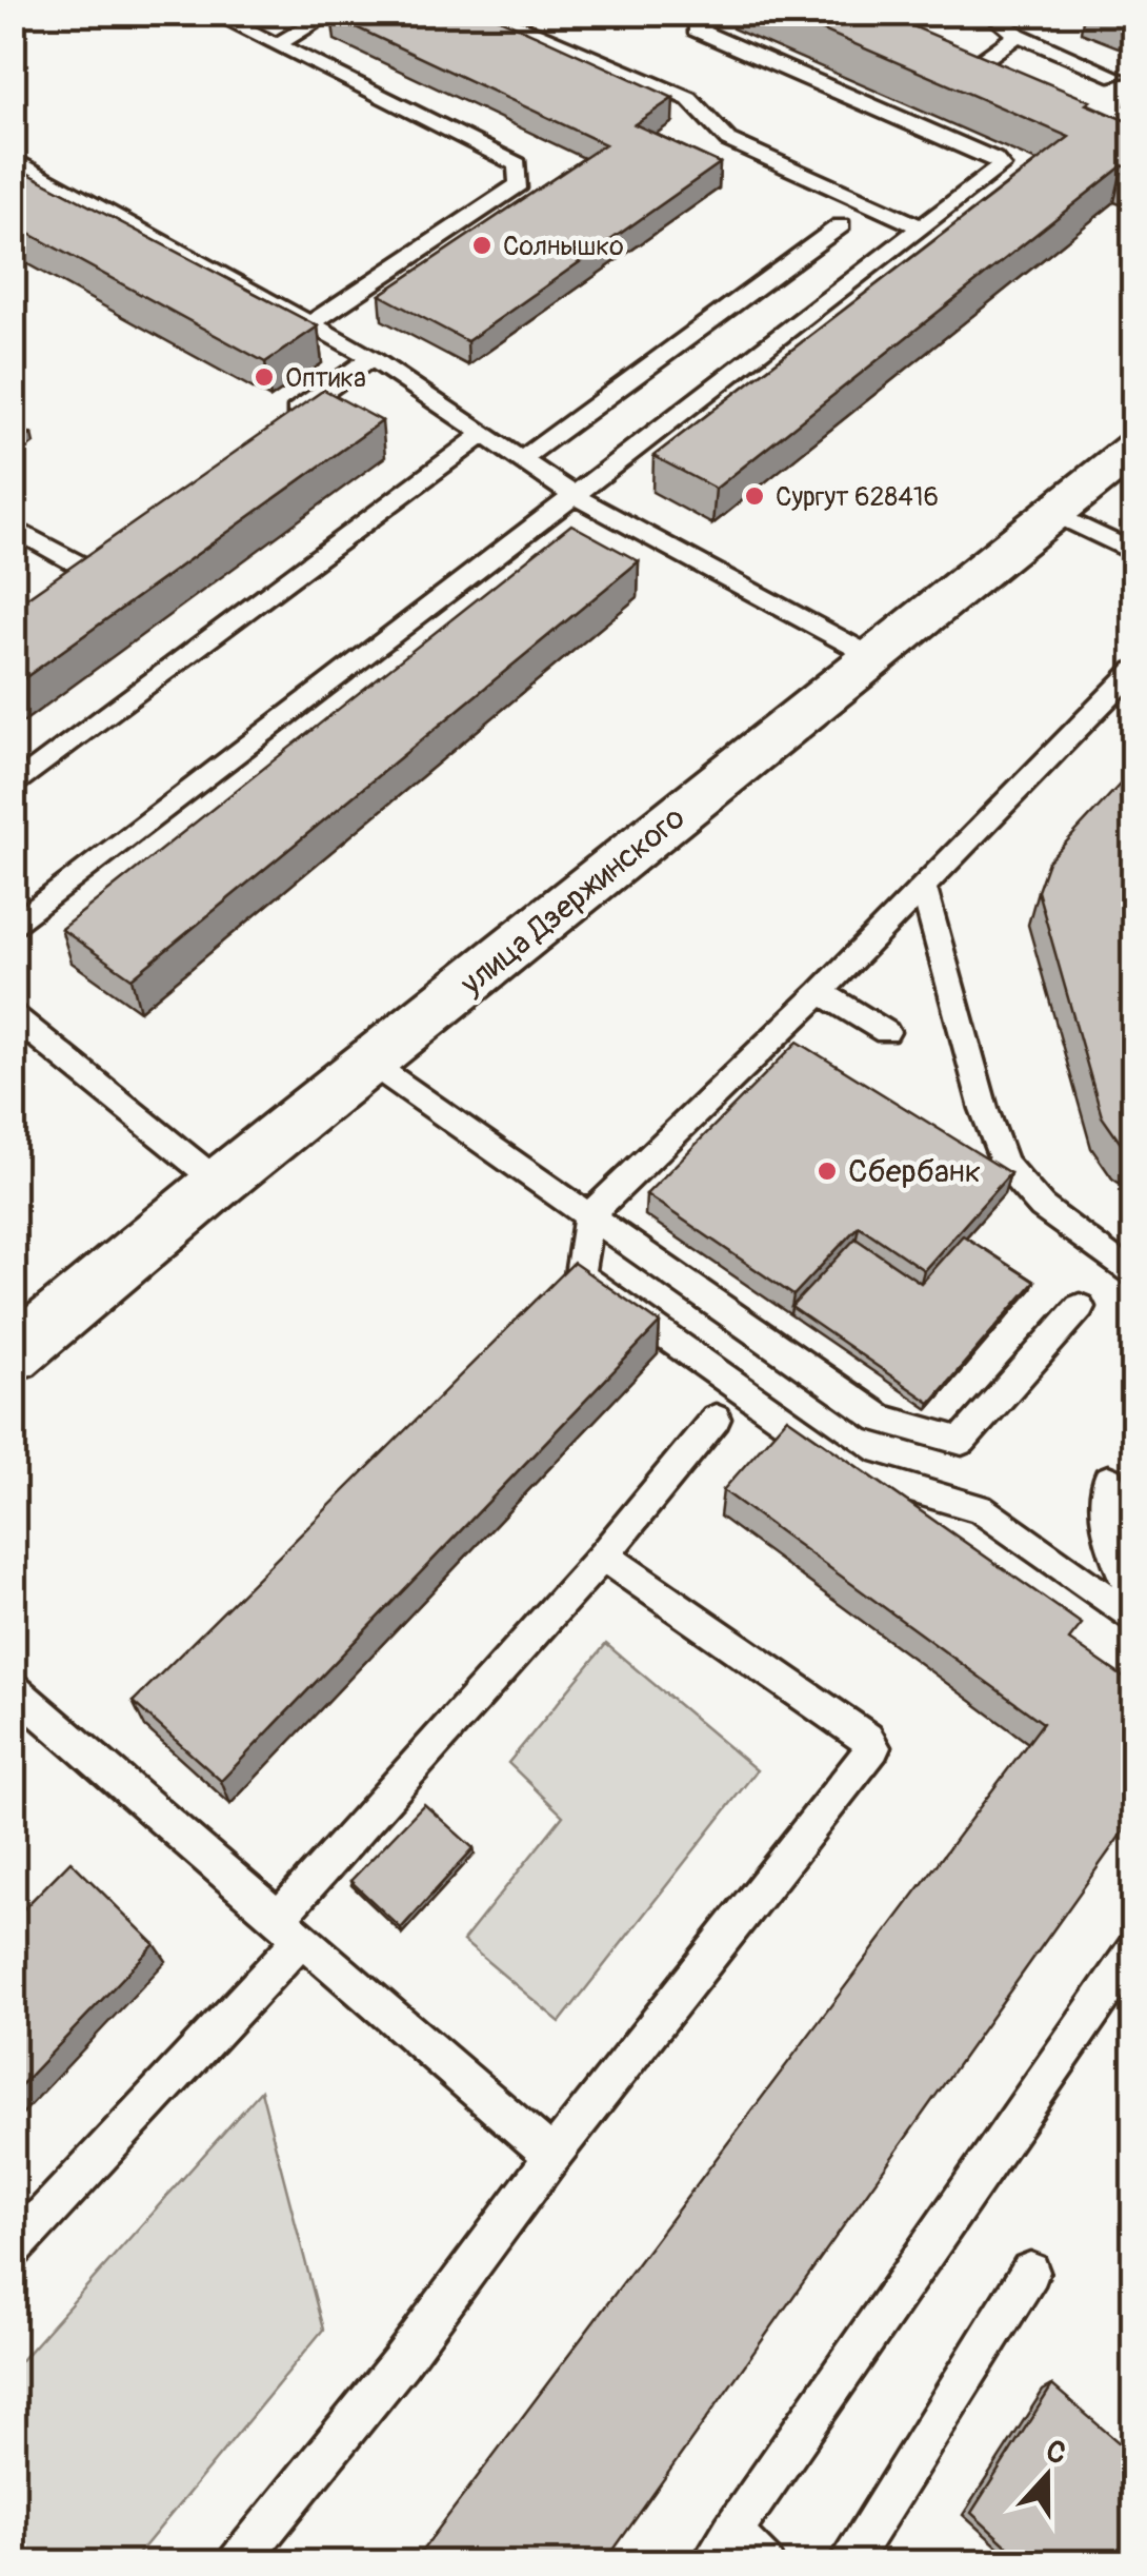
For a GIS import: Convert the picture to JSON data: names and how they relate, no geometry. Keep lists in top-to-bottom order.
{
  "streets": {
    "main road": ["улица Дзержинского"]
  },
  "places": [
    "Солнышко",
    "Оптика",
    "Сургут 628416",
    "Сбербанк"
  ],
  "north": "top"
}
